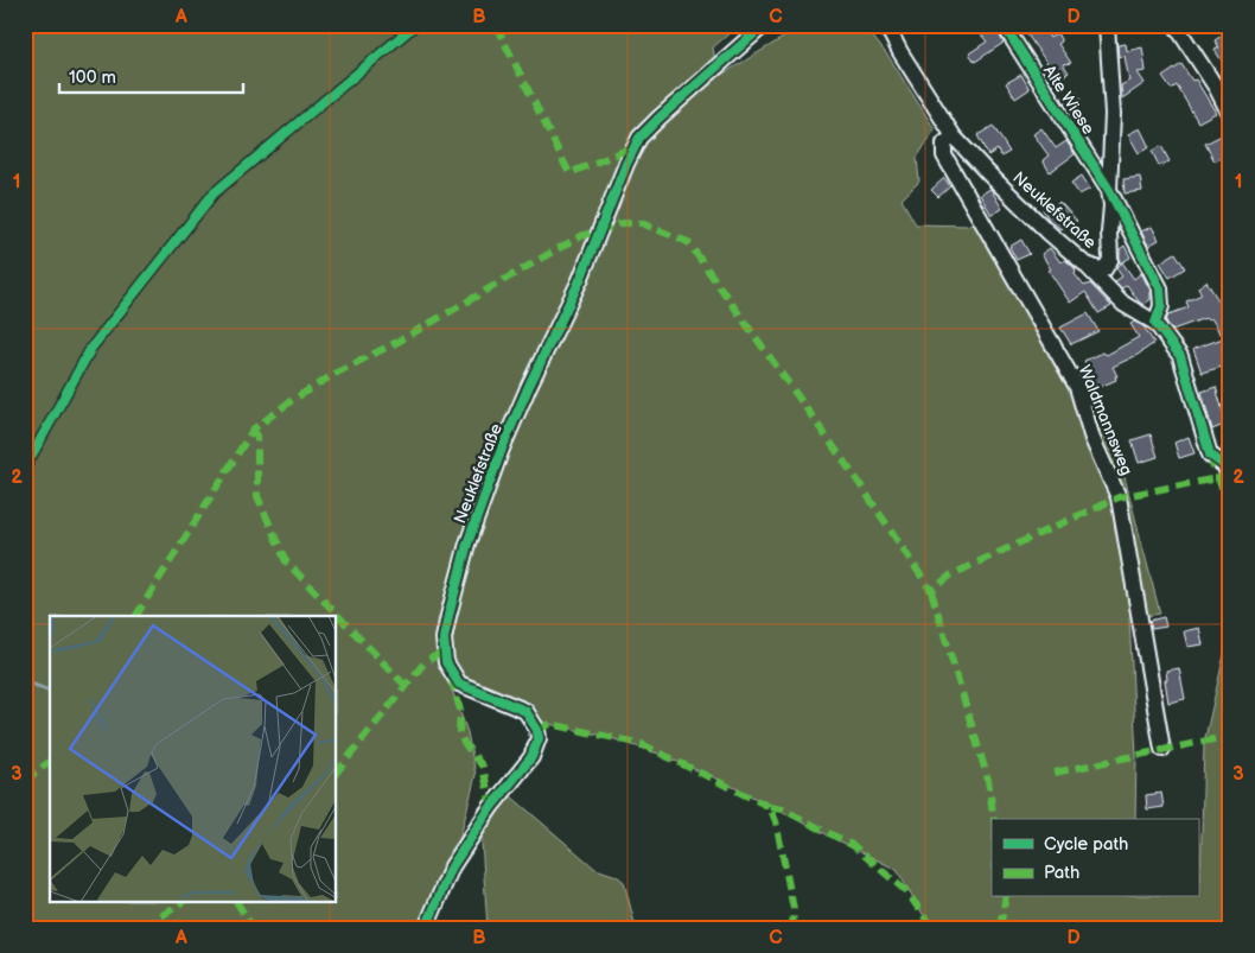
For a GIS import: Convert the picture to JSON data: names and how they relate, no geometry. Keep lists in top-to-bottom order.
{
  "streets": {
    "street": ["Alte Wiese", "Neuklefstraße", "Waldmannsweg"]
  },
  "crossings": [
    ["Alte Wiese", "Neuklefstraße"],
    ["Neuklefstraße", "Waldmannsweg"]
  ],
  "legend": ["Cycle path", "Path"],
  "scale_bar": "100 m",
  "grid": {
    "columns": [
      "A",
      "B",
      "C",
      "D"
    ],
    "rows": ["1", "2", "3"]
  }
}
